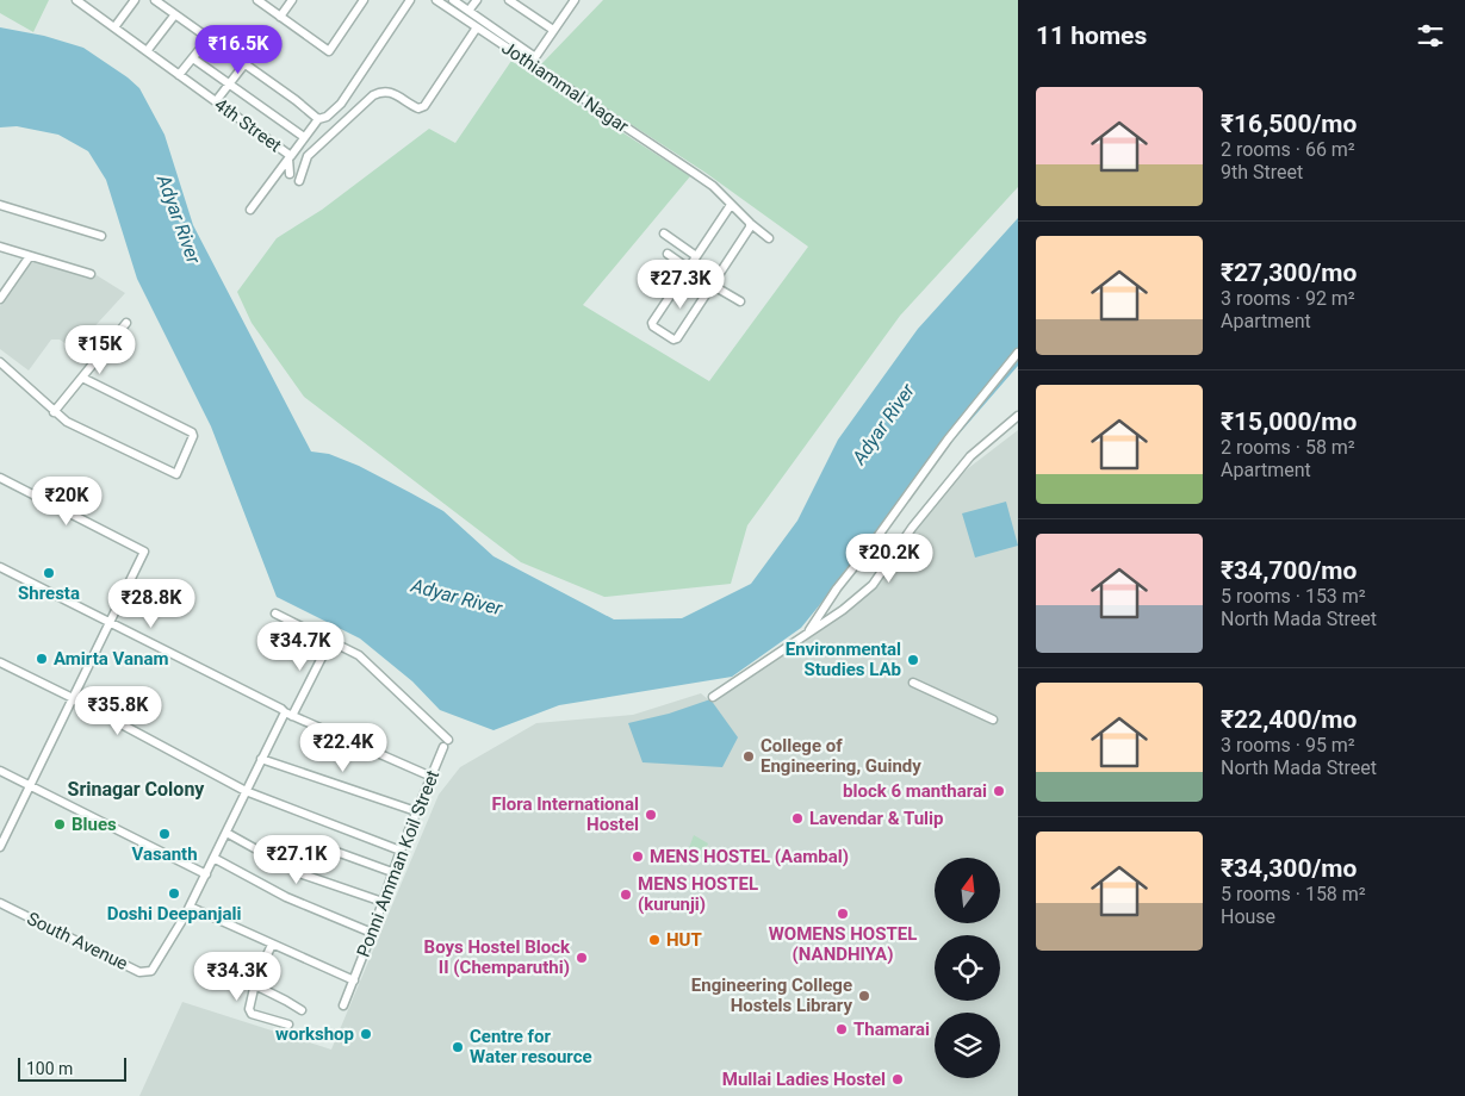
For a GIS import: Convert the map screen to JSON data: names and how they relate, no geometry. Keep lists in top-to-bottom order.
{
  "streets": {
    "street": [
      "Jothiammal Nagar",
      "4th Street",
      "Ponni Amman Koil Street",
      "South Avenue"
    ]
  },
  "districts": ["Srinagar Colony"],
  "water": ["Adyar River"],
  "places": [
    "Shresta",
    "Amirta Vanam",
    "Environmental Studies LAb",
    "College of Engineering, Guindy",
    "block 6 mantharai",
    "Flora International Hostel",
    "Lavendar & Tulip",
    "Blues",
    "Vasanth",
    "MENS HOSTEL (Aambal)",
    "Doshi Deepanjali",
    "MENS HOSTEL (kurunji)",
    "WOMENS HOSTEL (NANDHIYA)",
    "HUT",
    "Boys Hostel Block II (Chemparuthi)",
    "Engineering College Hostels Library",
    "Thamarai",
    "workshop",
    "Centre for Water resource",
    "Mullai Ladies Hostel"
  ],
  "scale_bar": "100 m",
  "north": "top",
  "page": {
    "heading": "11 homes",
    "price": [
      "₹16.5K",
      "₹27.3K",
      "₹15K",
      "₹20K",
      "₹20.2K",
      "₹28.8K",
      "₹34.7K",
      "₹35.8K",
      "₹22.4K",
      "₹27.1K",
      "₹34.3K"
    ],
    "list": [
      {
        "name": "₹16,500/mo",
        "note": "2 rooms · 66 m² · 9th Street"
      },
      {
        "name": "₹27,300/mo",
        "note": "3 rooms · 92 m² · Apartment"
      },
      {
        "name": "₹15,000/mo",
        "note": "2 rooms · 58 m² · Apartment"
      },
      {
        "name": "₹34,700/mo",
        "note": "5 rooms · 153 m² · North Mada Street"
      },
      {
        "name": "₹22,400/mo",
        "note": "3 rooms · 95 m² · North Mada Street"
      },
      {
        "name": "₹34,300/mo",
        "note": "5 rooms · 158 m² · House"
      }
    ],
    "scale": "100 m"
  }
}
